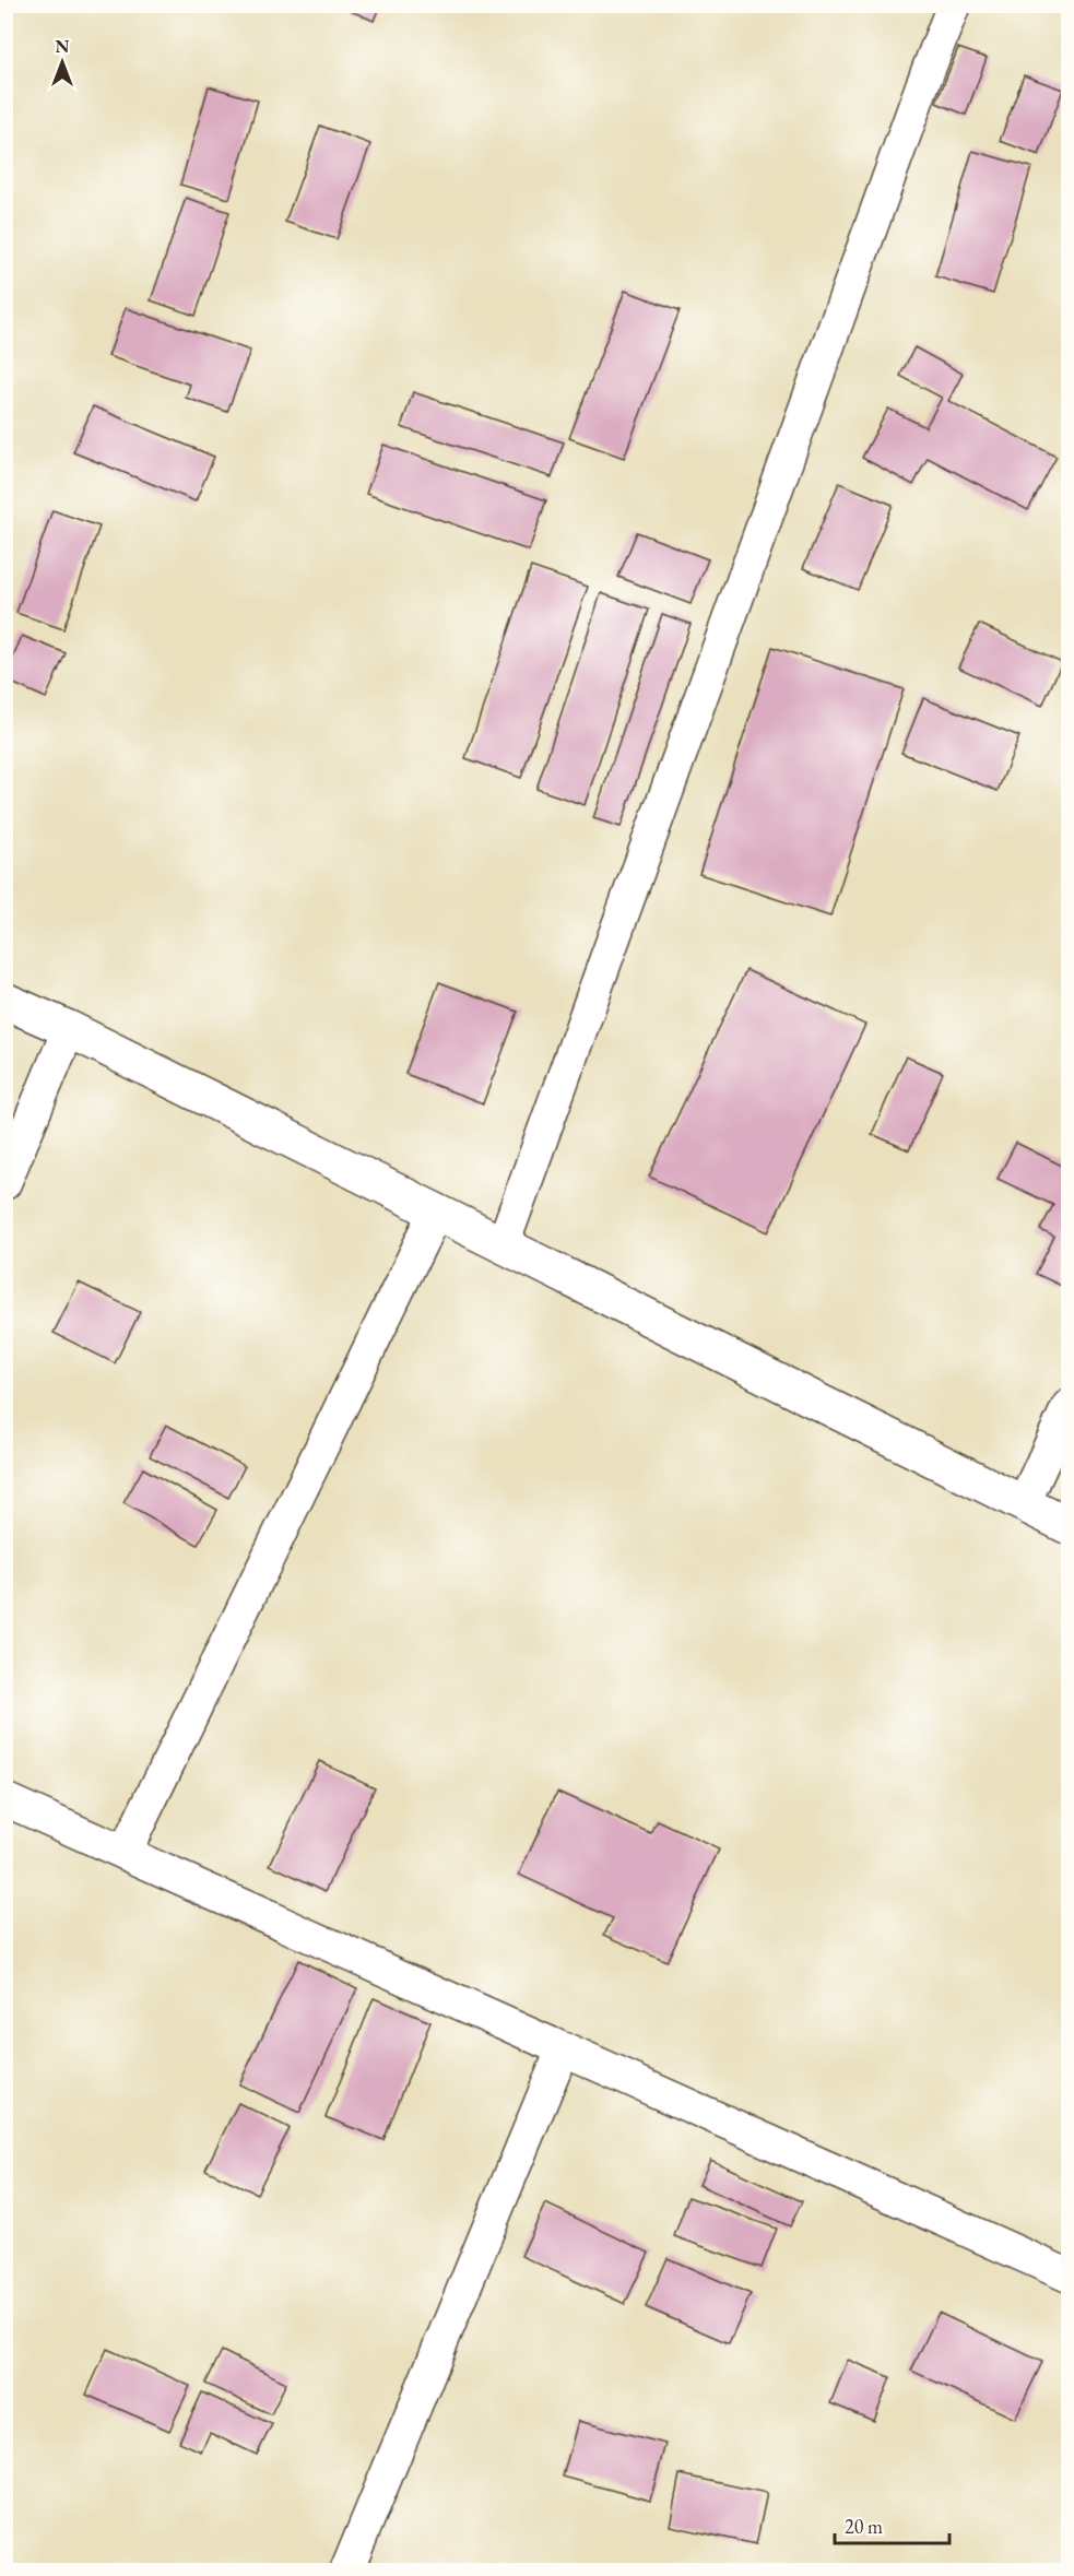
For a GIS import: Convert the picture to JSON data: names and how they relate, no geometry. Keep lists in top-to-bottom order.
{
  "scale_bar": "20 m",
  "north": "top"
}
